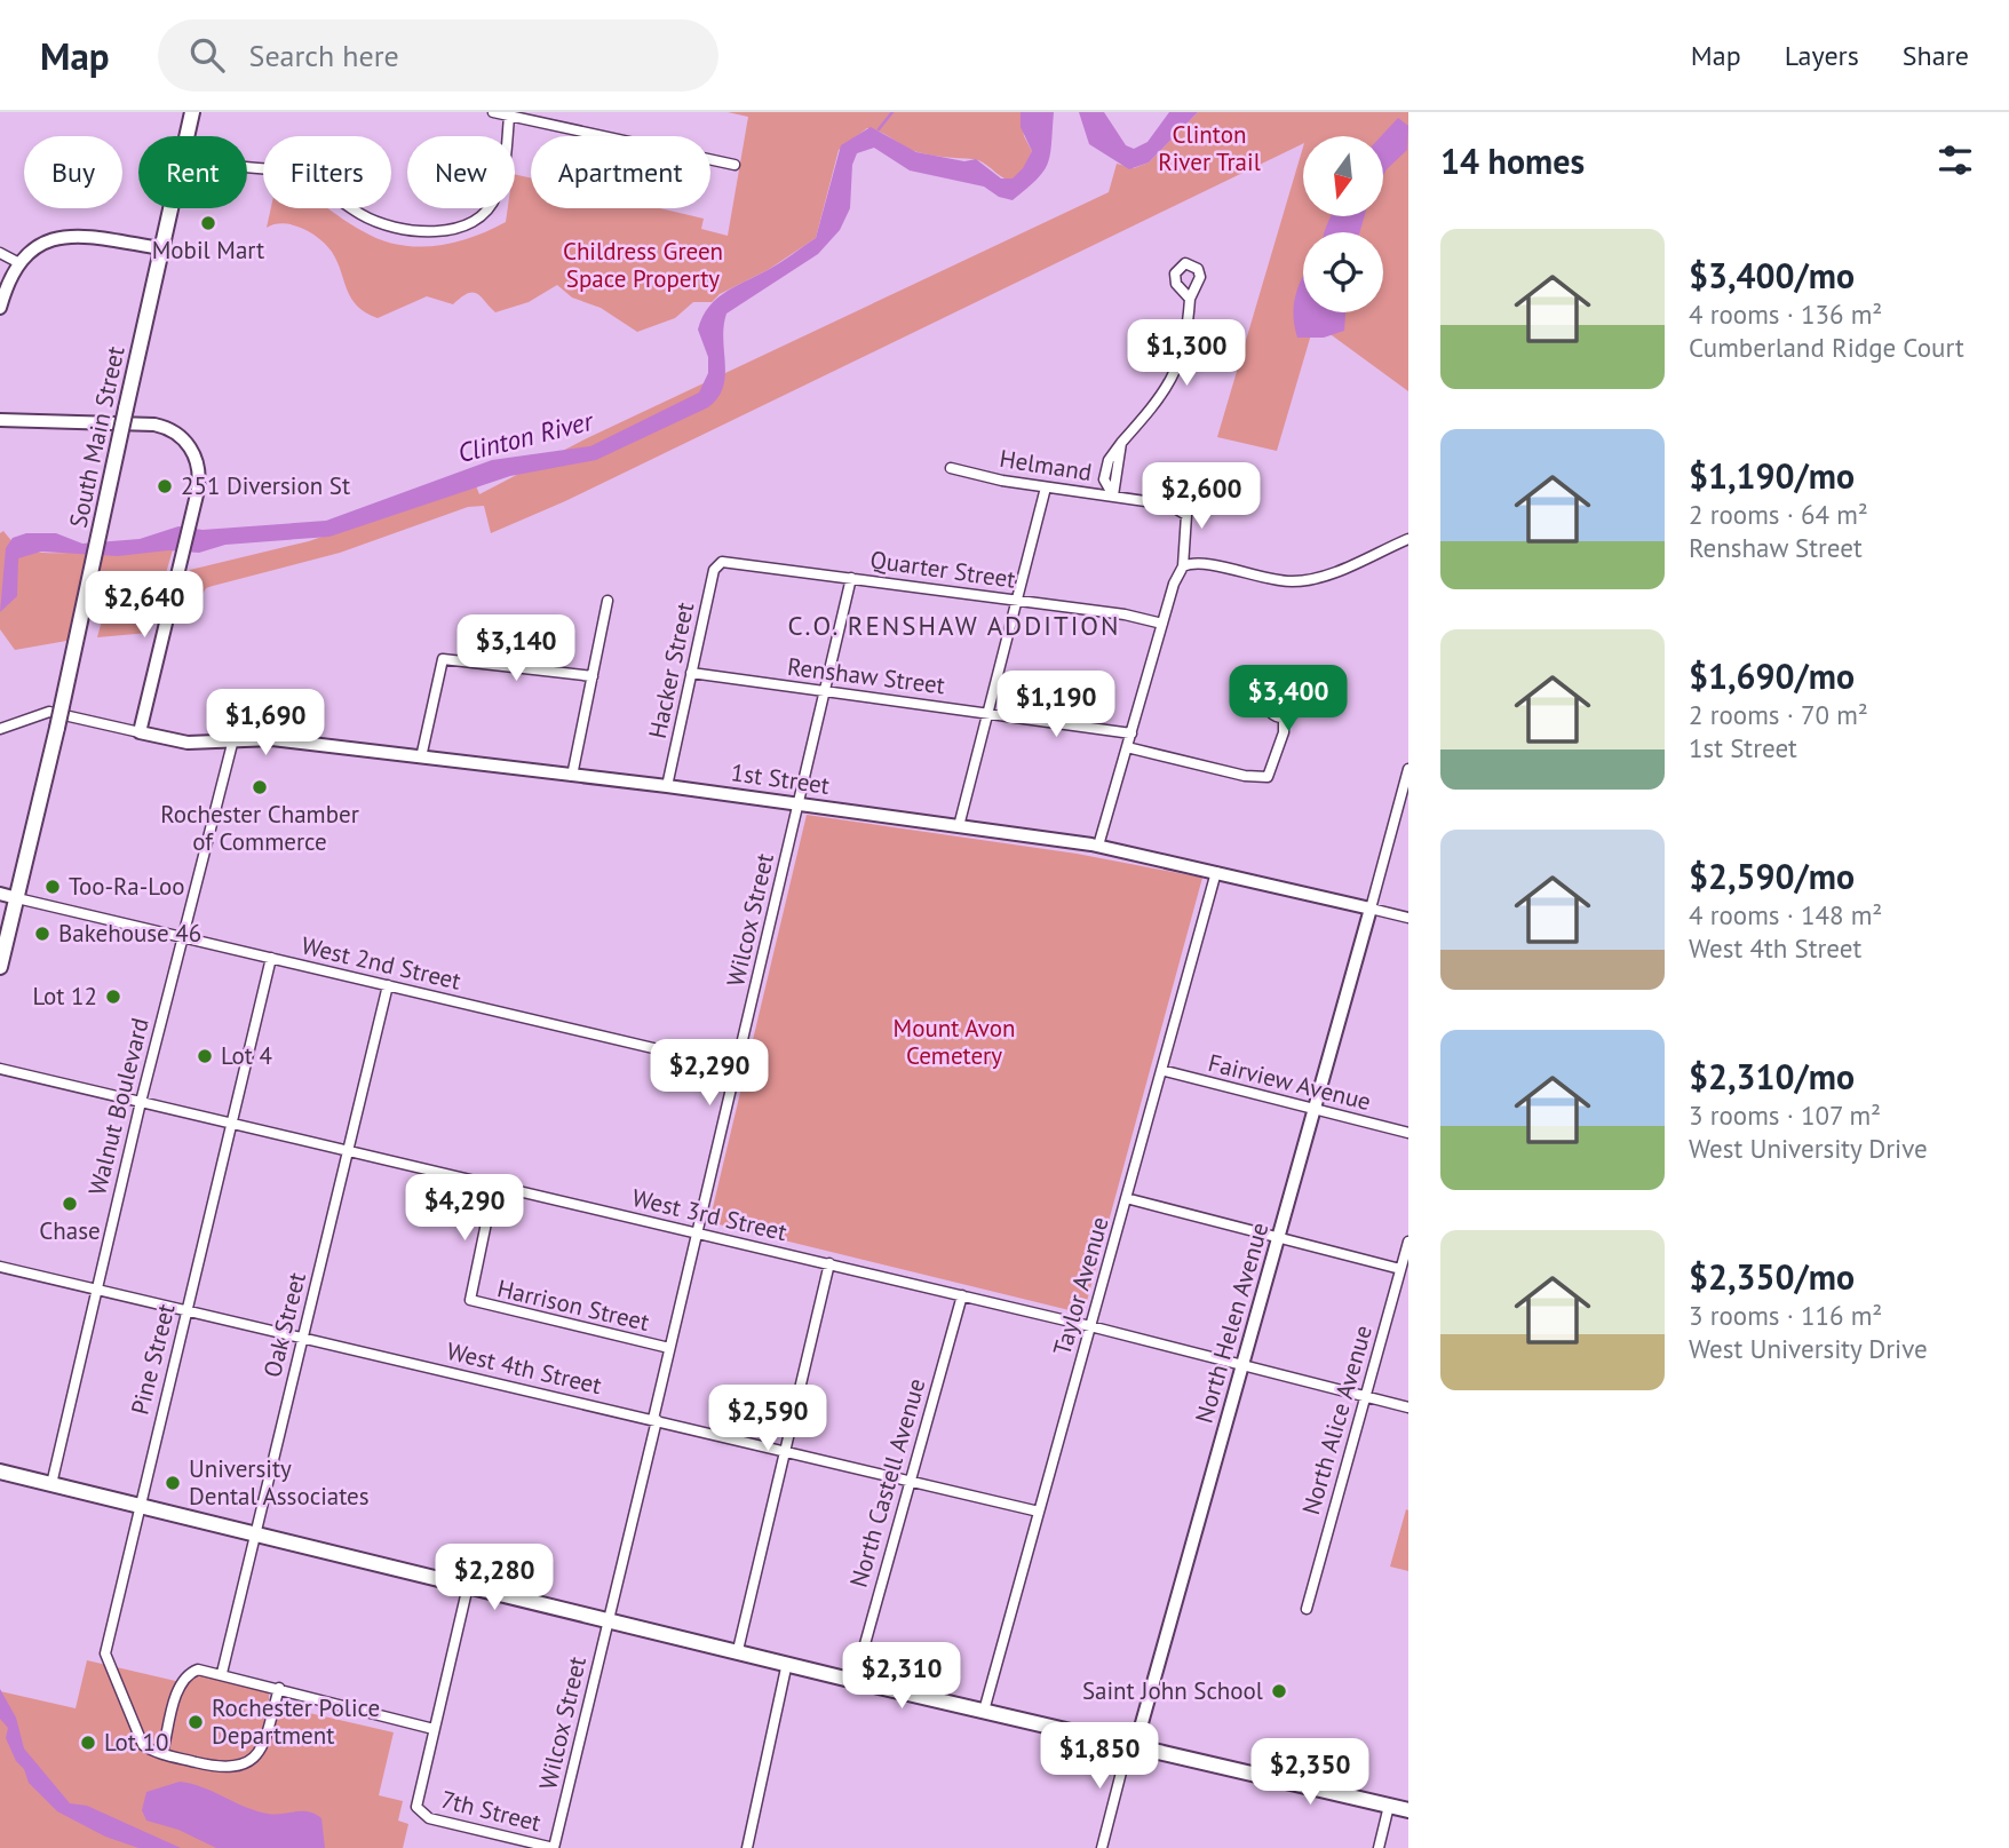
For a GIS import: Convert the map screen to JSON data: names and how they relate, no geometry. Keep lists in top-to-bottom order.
{
  "streets": {
    "main road": ["South Main Street"],
    "street": [
      "Helmand",
      "Quarter Street",
      "Hacker Street",
      "Renshaw Street",
      "1st Street",
      "Wilcox Street",
      "West 2nd Street",
      "Fairview Avenue",
      "Walnut Boulevard",
      "West 3rd Street",
      "Taylor Avenue",
      "Harrison Street",
      "North Helen Avenue",
      "Oak Street",
      "Pine Street",
      "West 4th Street",
      "North Alice Avenue",
      "North Castell Avenue",
      "7th Street"
    ]
  },
  "crossings": [
    ["South Main Street", "West 2nd Street"],
    ["Quarter Street", "Hacker Street"],
    ["Quarter Street", "Wilcox Street"],
    ["Hacker Street", "Renshaw Street"],
    ["Hacker Street", "1st Street"],
    ["Renshaw Street", "Wilcox Street"],
    ["1st Street", "Wilcox Street"],
    ["1st Street", "Walnut Boulevard"],
    ["1st Street", "Taylor Avenue"],
    ["1st Street", "North Helen Avenue"],
    ["Wilcox Street", "West 2nd Street"],
    ["Wilcox Street", "West 3rd Street"],
    ["Wilcox Street", "Harrison Street"],
    ["Wilcox Street", "West 4th Street"],
    ["Wilcox Street", "7th Street"],
    ["West 2nd Street", "Walnut Boulevard"],
    ["West 2nd Street", "Oak Street"],
    ["West 2nd Street", "Pine Street"],
    ["Fairview Avenue", "Taylor Avenue"],
    ["Fairview Avenue", "North Helen Avenue"],
    ["Walnut Boulevard", "West 3rd Street"],
    ["Walnut Boulevard", "West 4th Street"],
    ["West 3rd Street", "Taylor Avenue"],
    ["West 3rd Street", "Harrison Street"],
    ["West 3rd Street", "North Helen Avenue"],
    ["West 3rd Street", "Oak Street"],
    ["West 3rd Street", "Pine Street"],
    ["West 3rd Street", "North Alice Avenue"],
    ["West 3rd Street", "North Castell Avenue"],
    ["Taylor Avenue", "West 4th Street"],
    ["Oak Street", "West 4th Street"],
    ["Pine Street", "West 4th Street"],
    ["West 4th Street", "North Castell Avenue"]
  ],
  "districts": ["C.O. RENSHAW ADDITION"],
  "water": ["Clinton River"],
  "parks": ["Clinton River Trail", "Childress Green Space Property", "Mount Avon Cemetery"],
  "places": [
    "Mobil Mart",
    "251 Diversion St",
    "Rochester Chamber of Commerce",
    "Too-Ra-Loo",
    "Bakehouse 46",
    "Lot 12",
    "Lot 4",
    "Chase",
    "University Dental Associates",
    "Saint John School",
    "Rochester Police Department",
    "Lot 10"
  ],
  "north": "bottom",
  "page": {
    "header": "Map",
    "search": "Search here",
    "nav": ["Map", "Layers", "Share"],
    "heading": "14 homes",
    "chip": [
      "Buy",
      "Rent",
      "Filters",
      "New",
      "Apartment"
    ],
    "list": [
      {
        "name": "$3,400/mo",
        "note": "4 rooms · 136 m² · Cumberland Ridge Court"
      },
      {
        "name": "$1,190/mo",
        "note": "2 rooms · 64 m² · Renshaw Street"
      },
      {
        "name": "$1,690/mo",
        "note": "2 rooms · 70 m² · 1st Street"
      },
      {
        "name": "$2,590/mo",
        "note": "4 rooms · 148 m² · West 4th Street"
      },
      {
        "name": "$2,310/mo",
        "note": "3 rooms · 107 m² · West University Drive"
      },
      {
        "name": "$2,350/mo",
        "note": "3 rooms · 116 m² · West University Drive"
      }
    ],
    "price": [
      "$1,300",
      "$2,600",
      "$2,640",
      "$3,140",
      "$3,400",
      "$1,190",
      "$1,690",
      "$2,290",
      "$4,290",
      "$2,590",
      "$2,280",
      "$2,310",
      "$1,850",
      "$2,350"
    ]
  }
}
